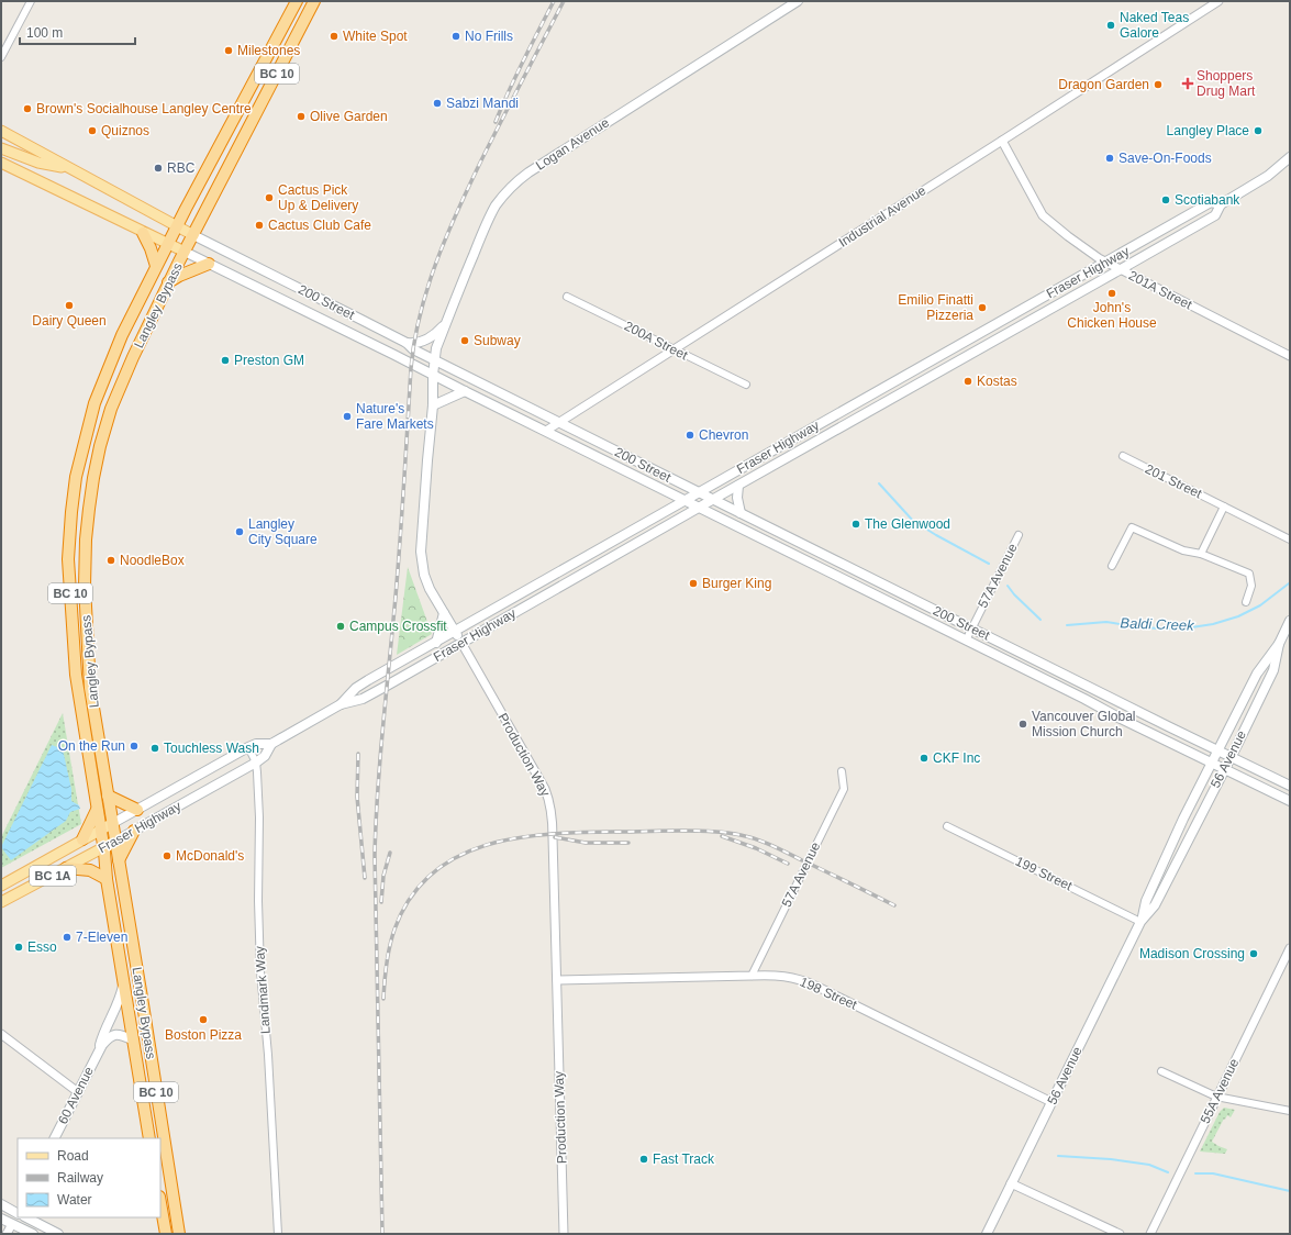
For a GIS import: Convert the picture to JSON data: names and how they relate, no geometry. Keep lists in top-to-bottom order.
{
  "streets": {
    "highway": ["BC 10", "Langley Bypass"],
    "main road": [
      "Logan Avenue",
      "Fraser Highway",
      "200 Street",
      "Production Way",
      "56 Avenue",
      "BC 1A",
      "60 Avenue"
    ],
    "street": [
      "Industrial Avenue",
      "201A Street",
      "200A Street",
      "201 Street",
      "57A Avenue",
      "199 Street",
      "Landmark Way",
      "198 Street",
      "55A Avenue"
    ]
  },
  "crossings": [
    ["Logan Avenue", "200 Street"],
    ["Logan Avenue", "Production Way"],
    ["Industrial Avenue", "201A Street"],
    ["Industrial Avenue", "200 Street"],
    ["Industrial Avenue", "200A Street"],
    ["Fraser Highway", "201A Street"],
    ["Fraser Highway", "200 Street"],
    ["Fraser Highway", "Langley Bypass"],
    ["Fraser Highway", "Production Way"],
    ["Fraser Highway", "Landmark Way"],
    ["200 Street", "Langley Bypass"],
    ["200 Street", "57A Avenue"],
    ["200 Street", "Production Way"],
    ["200 Street", "56 Avenue"],
    ["57A Avenue", "198 Street"],
    ["Production Way", "198 Street"],
    ["56 Avenue", "199 Street"],
    ["56 Avenue", "198 Street"]
  ],
  "water": ["Baldi Creek"],
  "places": {
    "other": [
      "Naked Teas Galore",
      "White Spot",
      "No Frills",
      "Milestones",
      "Dragon Garden",
      "Sabzi Mandi",
      "Brown's Socialhouse Langley Centre",
      "Olive Garden",
      "Quiznos",
      "Langley Place",
      "Save-On-Foods",
      "RBC",
      "Cactus Pick Up & Delivery",
      "Scotiabank",
      "Cactus Club Cafe",
      "John's Chicken House",
      "Dairy Queen",
      "Emilio Finatti Pizzeria",
      "Subway",
      "Preston GM",
      "Kostas",
      "Nature's Fare Markets",
      "Chevron",
      "The Glenwood",
      "Langley City Square",
      "NoodleBox",
      "Burger King",
      "Campus Crossfit",
      "Vancouver Global Mission Church",
      "On the Run",
      "Touchless Wash",
      "CKF Inc",
      "McDonald's",
      "7-Eleven",
      "Esso",
      "Madison Crossing",
      "Boston Pizza",
      "Fast Track"
    ],
    "health": ["Shoppers Drug Mart"]
  },
  "legend": ["Road", "Railway", "Water"],
  "scale_bar": "100 m"
}
